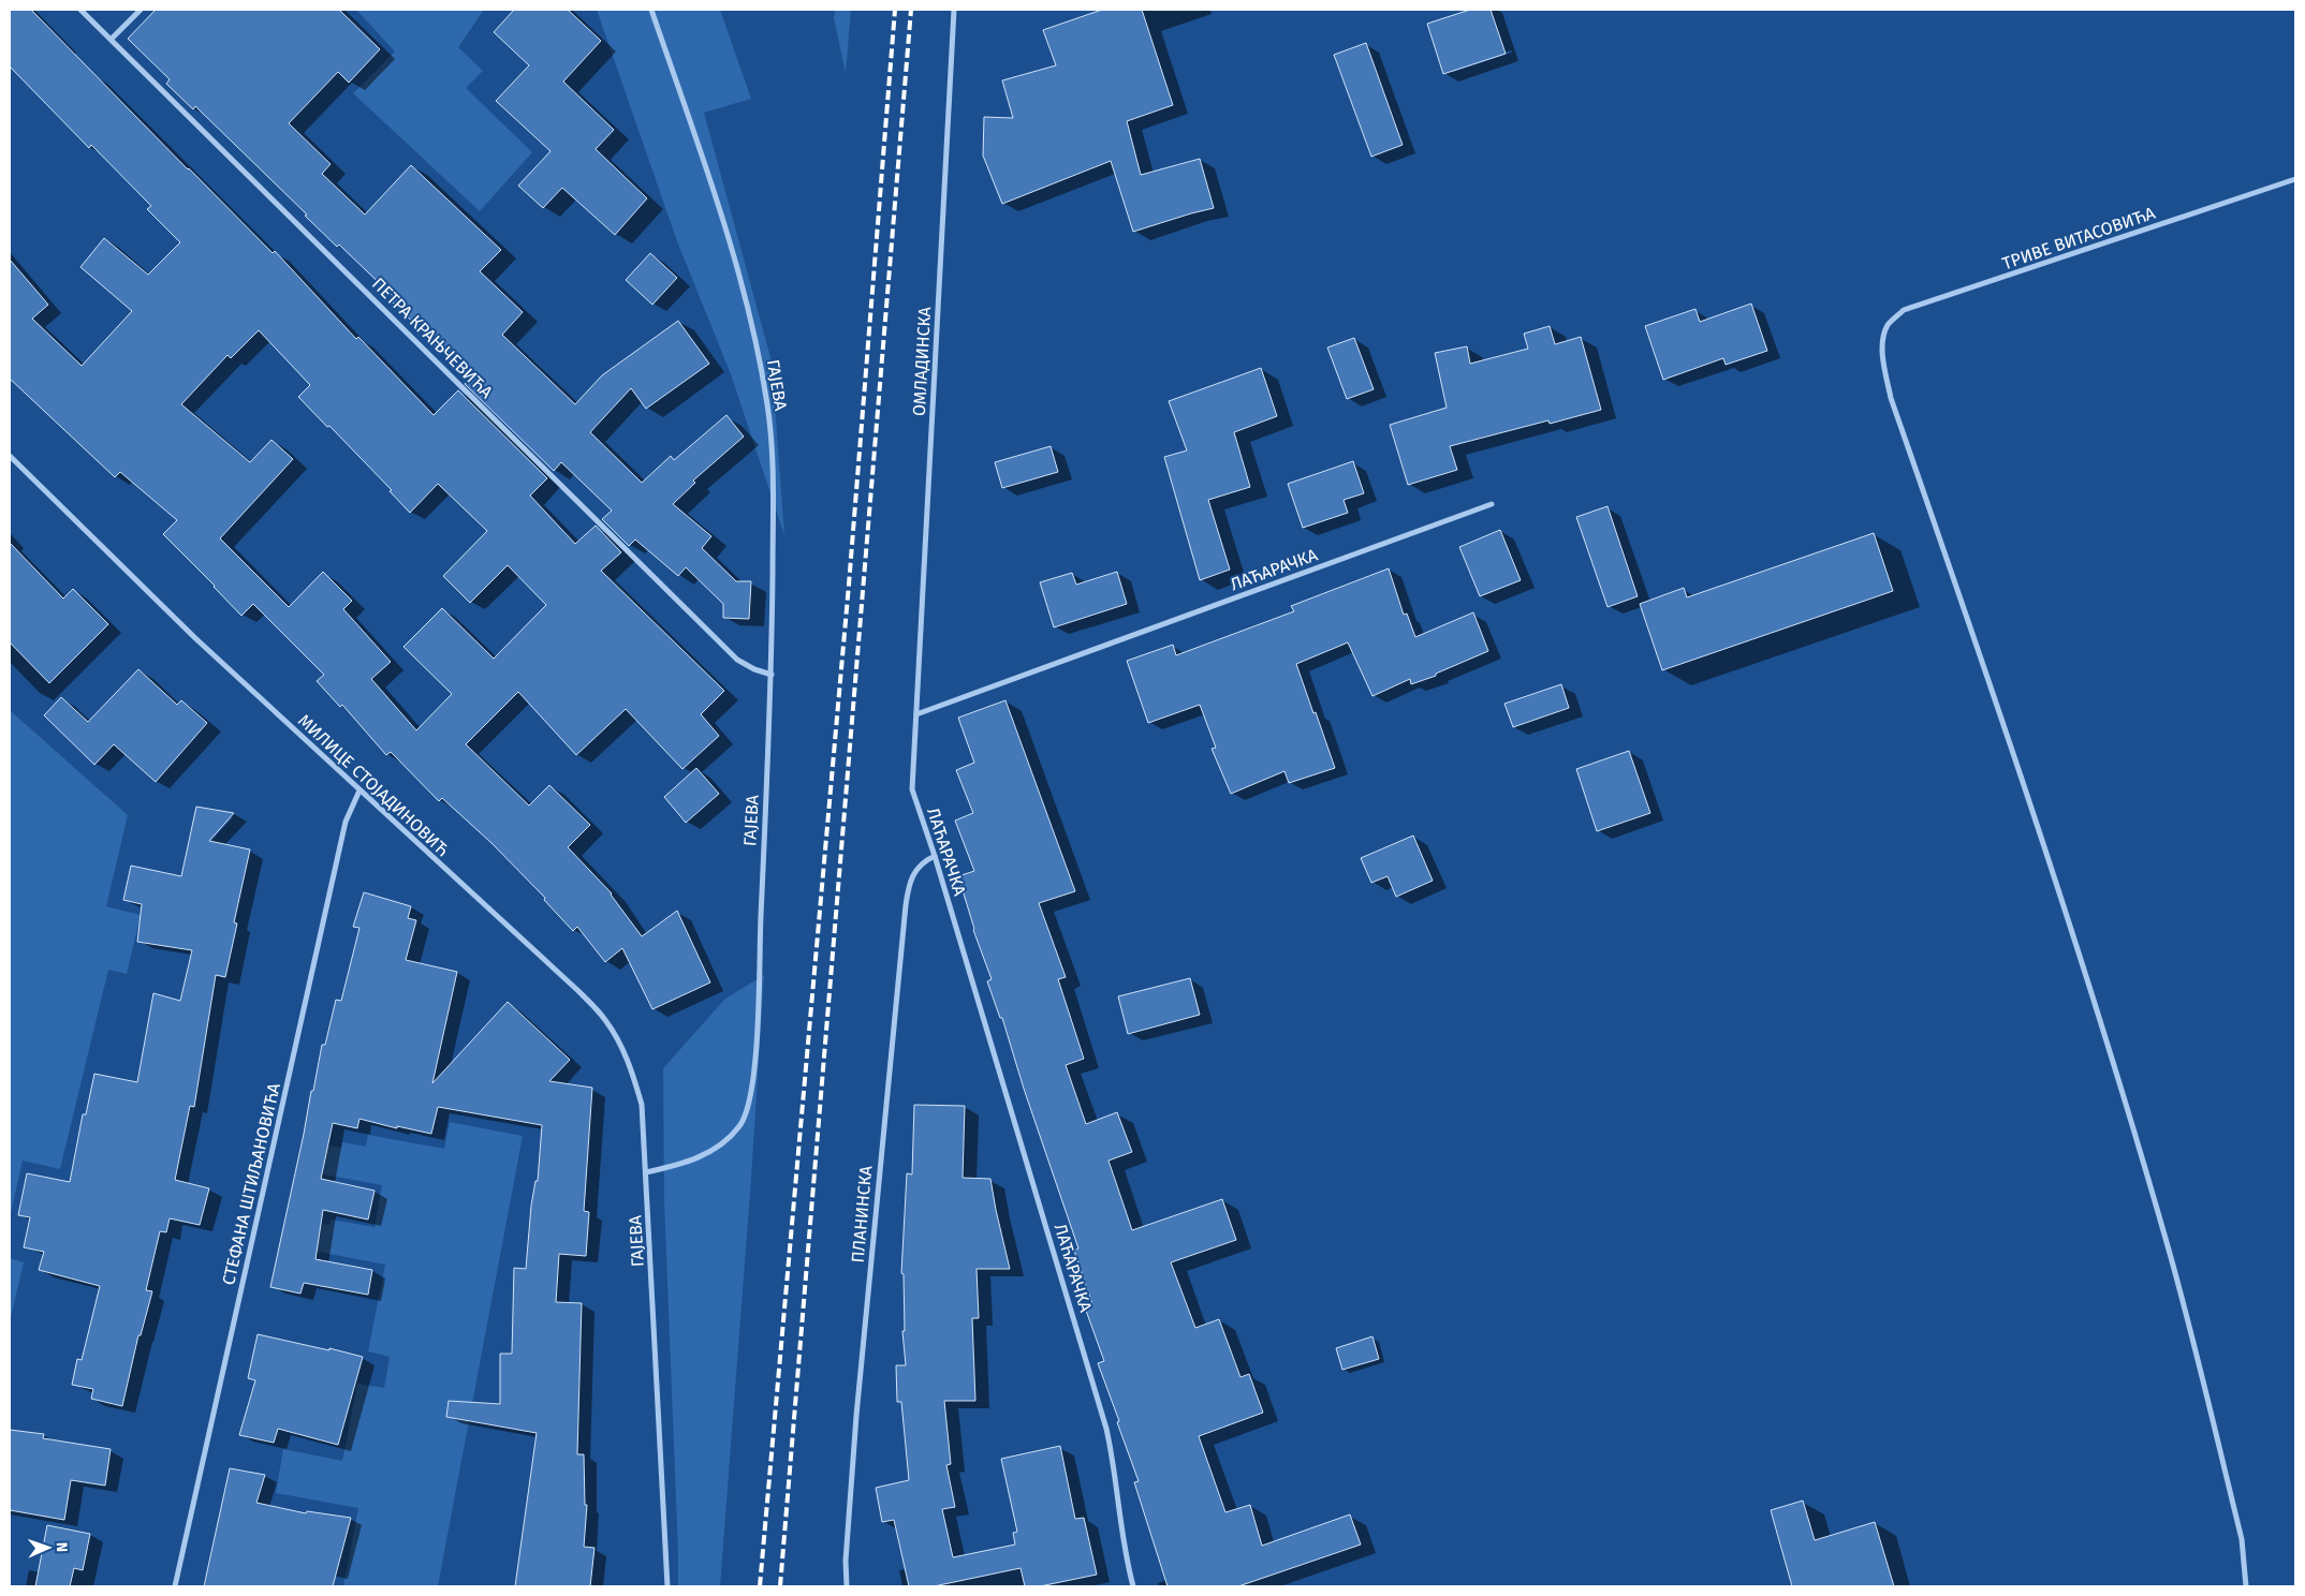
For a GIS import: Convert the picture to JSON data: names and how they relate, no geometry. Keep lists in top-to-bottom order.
{
  "streets": {
    "street": [
      "ТРИВЕ ВИТАСОВИЋА",
      "ПЕТРА КРАЊЧЕВИЋА",
      "ОМЛАДИНСКА",
      "ГАЈЕВА",
      "ЛАЋАРАЧКА",
      "МИЛИЦЕ СТОЈАДИНОВИЋ",
      "СТЕФАНА ШТИЉАНОВИЋА",
      "ПЛАНИНСКА"
    ]
  },
  "crossings": [
    ["ПЕТРА КРАЊЧЕВИЋА", "ГАЈЕВА"],
    ["ОМЛАДИНСКА", "ЛАЋАРАЧКА"],
    ["ГАЈЕВА", "МИЛИЦЕ СТОЈАДИНОВИЋ"],
    ["ЛАЋАРАЧКА", "ПЛАНИНСКА"],
    ["МИЛИЦЕ СТОЈАДИНОВИЋ", "СТЕФАНА ШТИЉАНОВИЋА"]
  ],
  "north": "right"
}
